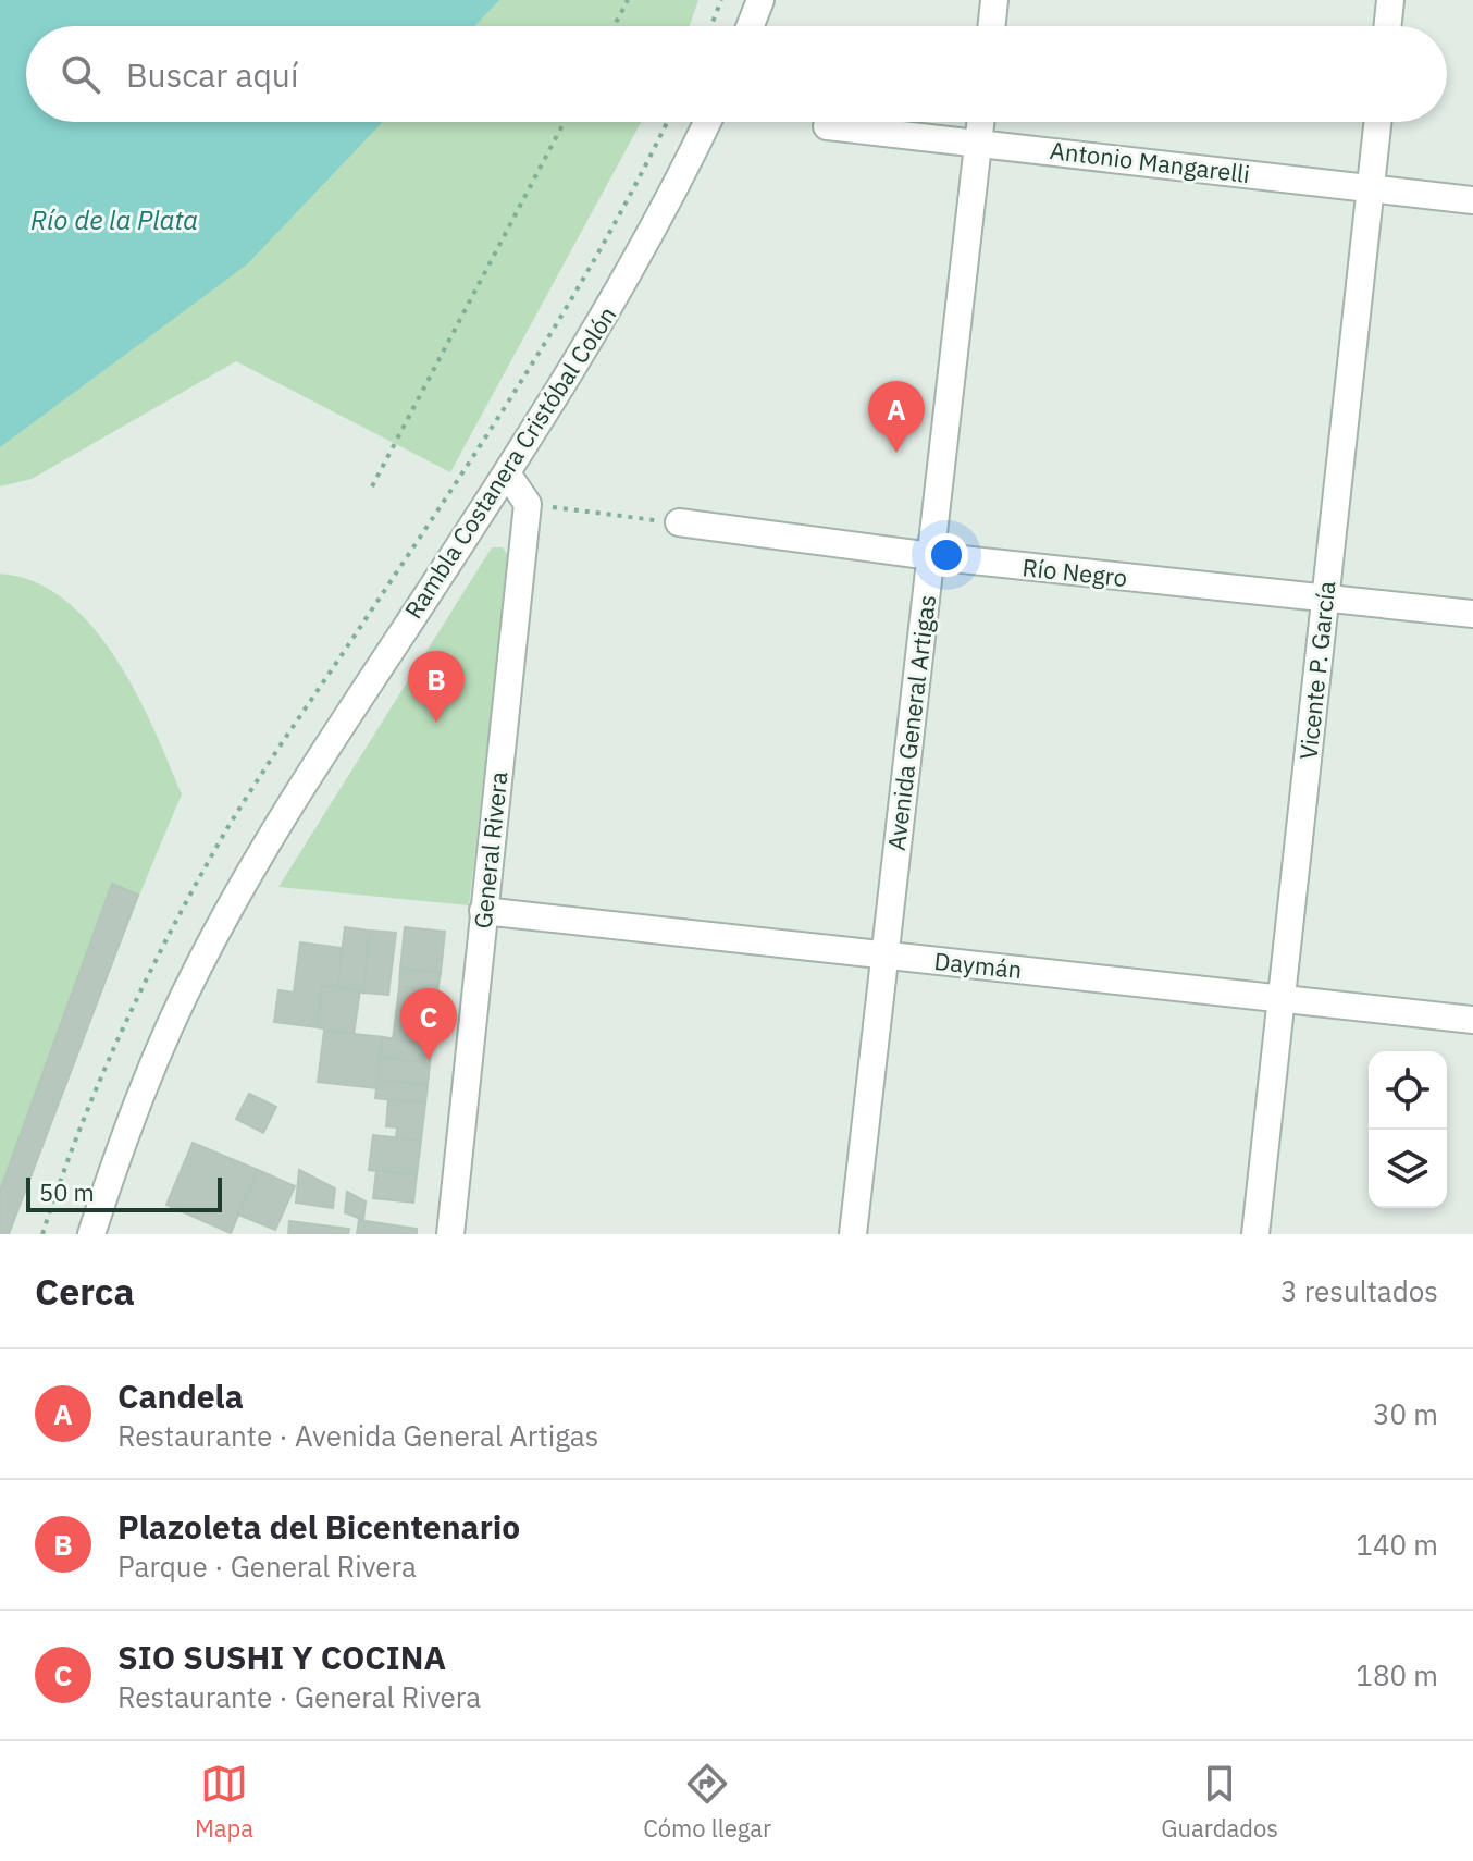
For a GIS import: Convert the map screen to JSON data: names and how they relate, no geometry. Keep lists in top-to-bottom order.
{
  "streets": {
    "street": [
      "Antonio Mangarelli",
      "Rambla Costanera Cristóbal Colón",
      "Río Negro",
      "Vicente P. García",
      "Avenida General Artigas",
      "General Rivera",
      "Daymán"
    ]
  },
  "crossings": [
    ["Antonio Mangarelli", "Vicente P. García"],
    ["Antonio Mangarelli", "Avenida General Artigas"],
    ["Río Negro", "Vicente P. García"],
    ["Río Negro", "Avenida General Artigas"],
    ["Vicente P. García", "Daymán"],
    ["Avenida General Artigas", "Daymán"],
    ["General Rivera", "Daymán"]
  ],
  "water": ["Río de la Plata"],
  "scale_bar": "50 m",
  "page": {
    "search": "Buscar aquí",
    "pins": ["A", "B", "C"],
    "scale": "50 m",
    "heading": ["Cerca", "3 resultados"],
    "list": [
      {
        "mark": "A",
        "name": "Candela",
        "note": "Restaurante · Avenida General Artigas",
        "value": "30 m"
      },
      {
        "mark": "B",
        "name": "Plazoleta del Bicentenario",
        "note": "Parque · General Rivera",
        "value": "140 m"
      },
      {
        "mark": "C",
        "name": "SIO SUSHI Y COCINA",
        "note": "Restaurante · General Rivera",
        "value": "180 m"
      }
    ],
    "nav": ["Mapa", "Cómo llegar", "Guardados"]
  }
}
